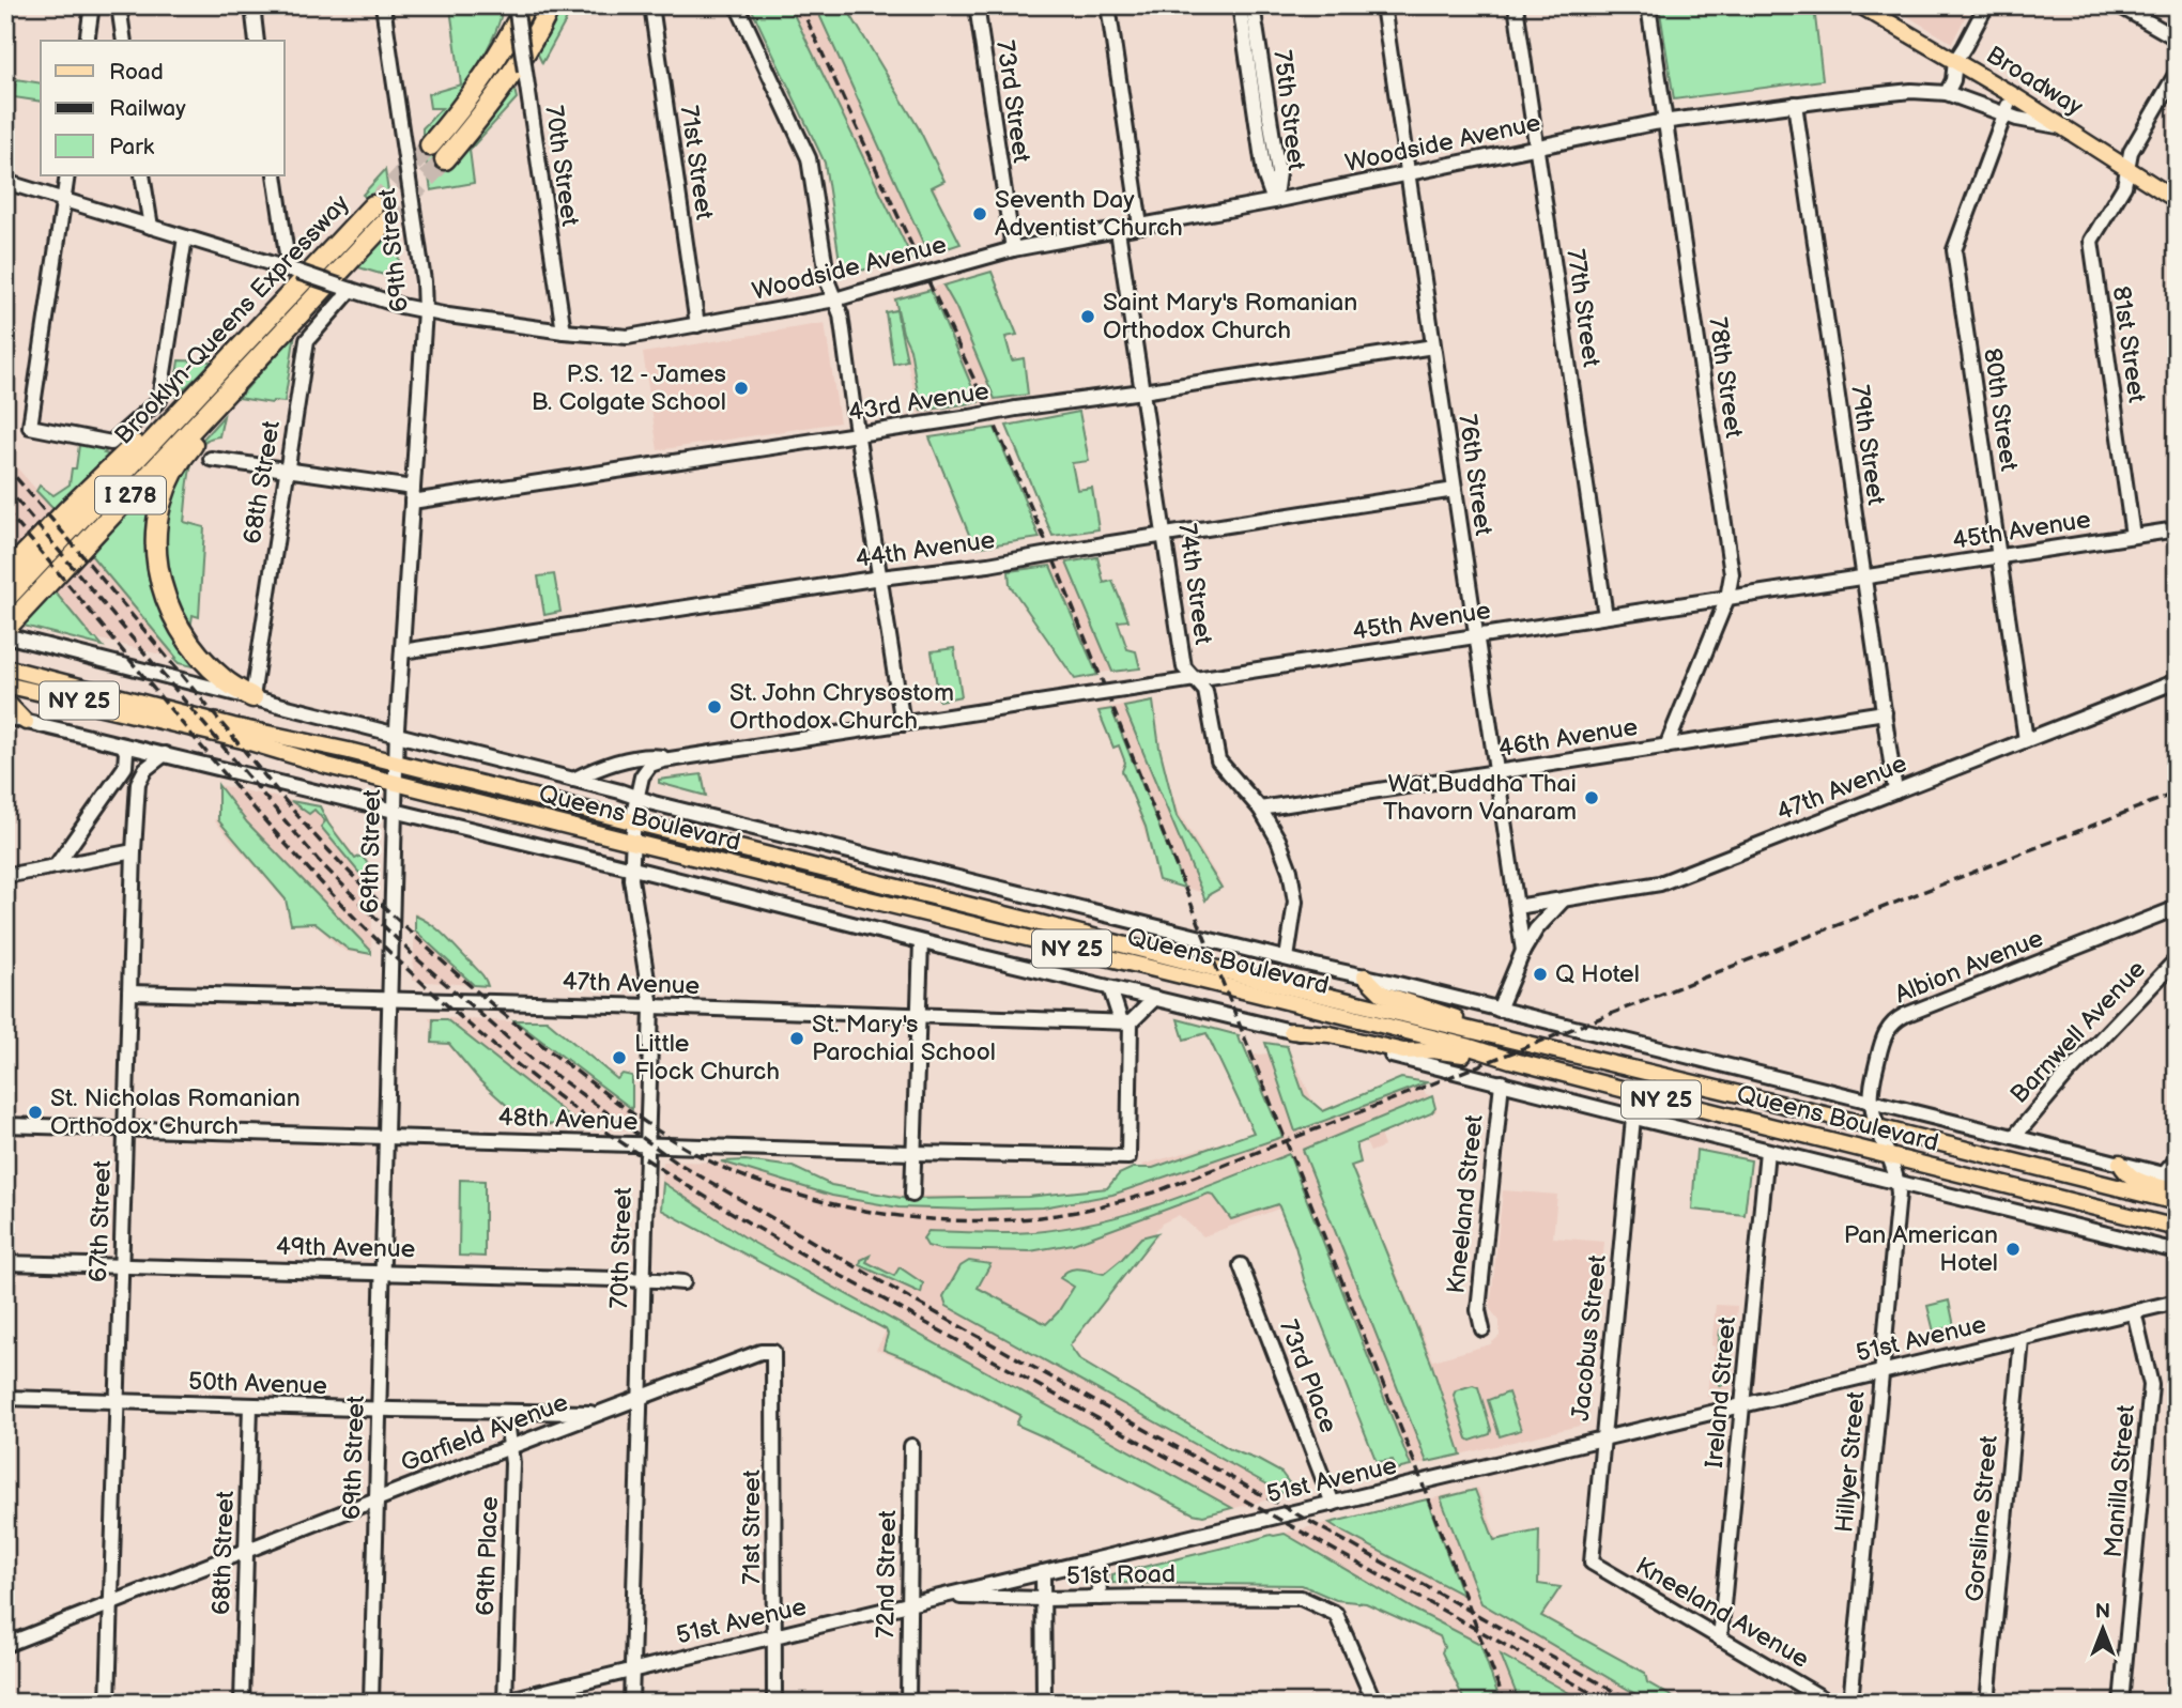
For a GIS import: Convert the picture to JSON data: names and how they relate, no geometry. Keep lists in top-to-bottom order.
{
  "streets": {
    "highway": ["Brooklyn-Queens Expressway", "I 278"],
    "main road": ["Broadway", "NY 25", "Queens Boulevard"],
    "street": [
      "73rd Street",
      "75th Street",
      "Woodside Avenue",
      "71st Street",
      "70th Street",
      "69th Street",
      "77th Street",
      "81st Street",
      "78th Street",
      "43rd Avenue",
      "80th Street",
      "79th Street",
      "76th Street",
      "68th Street",
      "45th Avenue",
      "44th Avenue",
      "74th Street",
      "46th Avenue",
      "47th Avenue",
      "Albion Avenue",
      "Barnwell Avenue",
      "48th Avenue",
      "Kneeland Street",
      "67th Street",
      "49th Avenue",
      "Jacobus Street",
      "51st Avenue",
      "73rd Place",
      "50th Avenue",
      "Ireland Street",
      "Garfield Avenue",
      "Hillyer Street",
      "Manilla Street",
      "Gorsline Street",
      "69th Place",
      "72nd Street",
      "51st Road",
      "Kneeland Avenue"
    ]
  },
  "crossings": [
    ["Broadway", "Woodside Avenue"],
    ["Broadway", "81st Street"],
    ["Broadway", "80th Street"],
    ["73rd Street", "Woodside Avenue"],
    ["75th Street", "Woodside Avenue"],
    ["Woodside Avenue", "71st Street"],
    ["Woodside Avenue", "70th Street"],
    ["Woodside Avenue", "69th Street"],
    ["Woodside Avenue", "77th Street"],
    ["Woodside Avenue", "78th Street"],
    ["Woodside Avenue", "80th Street"],
    ["Woodside Avenue", "79th Street"],
    ["Woodside Avenue", "76th Street"],
    ["Woodside Avenue", "68th Street"],
    ["Woodside Avenue", "74th Street"],
    ["71st Street", "51st Avenue"],
    ["71st Street", "Garfield Avenue"],
    ["70th Street", "45th Avenue"],
    ["70th Street", "47th Avenue"],
    ["70th Street", "Queens Boulevard"],
    ["70th Street", "48th Avenue"],
    ["70th Street", "49th Avenue"],
    ["70th Street", "51st Avenue"],
    ["70th Street", "Garfield Avenue"],
    ["69th Street", "43rd Avenue"],
    ["69th Street", "44th Avenue"],
    ["69th Street", "47th Avenue"],
    ["69th Street", "Queens Boulevard"],
    ["69th Street", "48th Avenue"],
    ["69th Street", "49th Avenue"],
    ["69th Street", "50th Avenue"],
    ["69th Street", "Garfield Avenue"],
    ["77th Street", "45th Avenue"],
    ["Brooklyn-Queens Expressway", "Queens Boulevard"],
    ["81st Street", "45th Avenue"],
    ["78th Street", "45th Avenue"],
    ["78th Street", "46th Avenue"],
    ["43rd Avenue", "76th Street"],
    ["43rd Avenue", "74th Street"],
    ["80th Street", "45th Avenue"],
    ["80th Street", "47th Avenue"],
    ["79th Street", "45th Avenue"],
    ["79th Street", "46th Avenue"],
    ["79th Street", "47th Avenue"],
    ["76th Street", "45th Avenue"],
    ["76th Street", "44th Avenue"],
    ["76th Street", "46th Avenue"],
    ["76th Street", "47th Avenue"],
    ["68th Street", "Queens Boulevard"],
    ["68th Street", "50th Avenue"],
    ["68th Street", "Garfield Avenue"],
    ["45th Avenue", "74th Street"],
    ["45th Avenue", "Queens Boulevard"],
    ["44th Avenue", "74th Street"],
    ["74th Street", "46th Avenue"],
    ["74th Street", "Queens Boulevard"],
    ["47th Avenue", "48th Avenue"],
    ["47th Avenue", "67th Street"],
    ["Queens Boulevard", "Albion Avenue"],
    ["Queens Boulevard", "Barnwell Avenue"],
    ["Queens Boulevard", "Kneeland Street"],
    ["Queens Boulevard", "67th Street"],
    ["Queens Boulevard", "Jacobus Street"],
    ["Queens Boulevard", "Ireland Street"],
    ["Queens Boulevard", "Hillyer Street"],
    ["Albion Avenue", "Hillyer Street"],
    ["48th Avenue", "67th Street"],
    ["67th Street", "49th Avenue"],
    ["67th Street", "50th Avenue"],
    ["67th Street", "Garfield Avenue"],
    ["Jacobus Street", "51st Avenue"],
    ["Jacobus Street", "Kneeland Avenue"],
    ["51st Avenue", "73rd Place"],
    ["51st Avenue", "Ireland Street"],
    ["51st Avenue", "Hillyer Street"],
    ["51st Avenue", "Manilla Street"],
    ["51st Avenue", "Gorsline Street"],
    ["51st Avenue", "69th Place"],
    ["51st Avenue", "72nd Street"],
    ["51st Avenue", "51st Road"],
    ["50th Avenue", "Garfield Avenue"],
    ["50th Avenue", "69th Place"],
    ["Ireland Street", "Kneeland Avenue"],
    ["Garfield Avenue", "69th Place"]
  ],
  "places": [
    "Seventh Day Adventist Church",
    "Saint Mary's Romanian Orthodox Church",
    "P.S. 12 - James B. Colgate School",
    "St. John Chrysostom Orthodox Church",
    "Wat Buddha Thai Thavorn Vanaram",
    "Q Hotel",
    "St. Mary's Parochial School",
    "Little Flock Church",
    "St. Nicholas Romanian Orthodox Church",
    "Pan American Hotel"
  ],
  "legend": ["Road", "Railway", "Park"],
  "north": "top"
}
